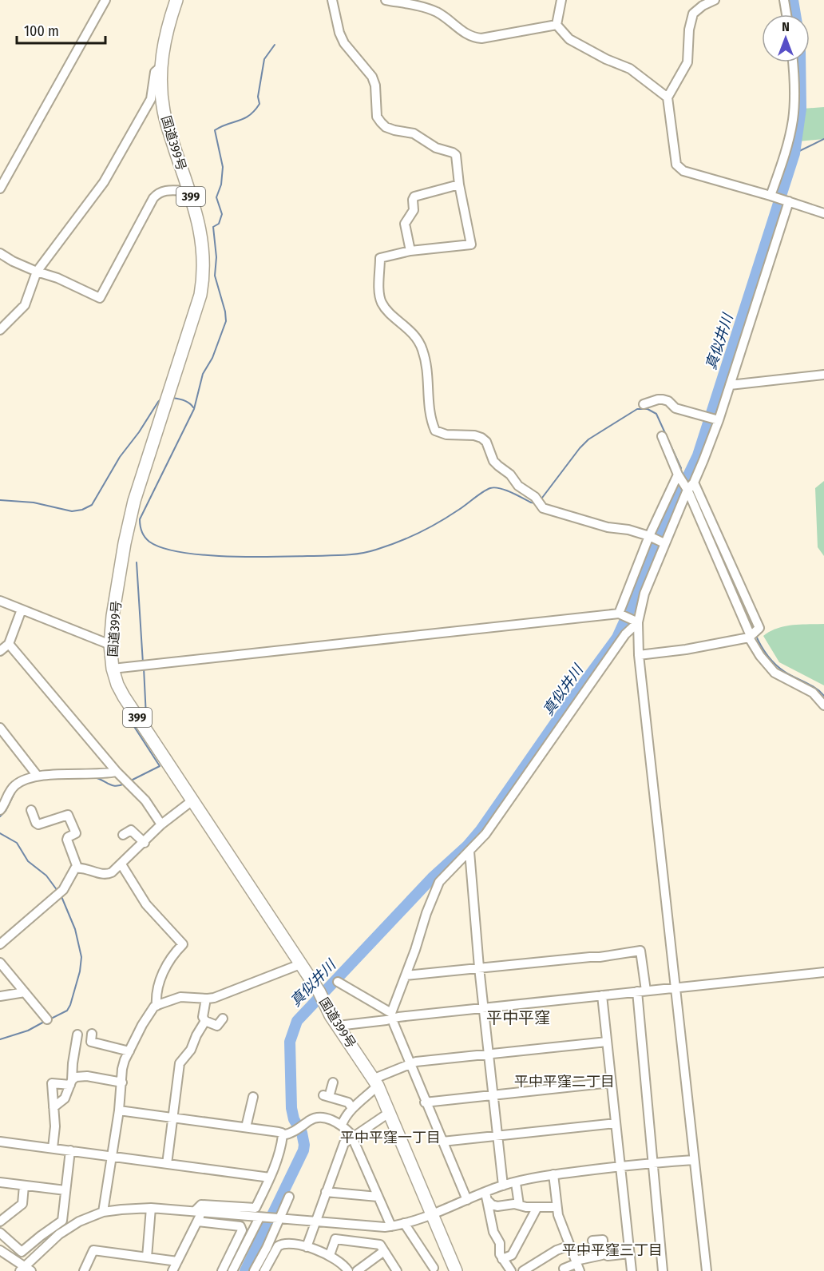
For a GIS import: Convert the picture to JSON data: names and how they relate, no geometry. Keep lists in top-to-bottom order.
{
  "streets": {
    "highway": ["国道399号", "399"]
  },
  "districts": [
    "平中平窪",
    "平中平窪二丁目",
    "平中平窪一丁目",
    "平中平窪三丁目"
  ],
  "water": ["真似井川"],
  "scale_bar": "100 m",
  "north": "top"
}
